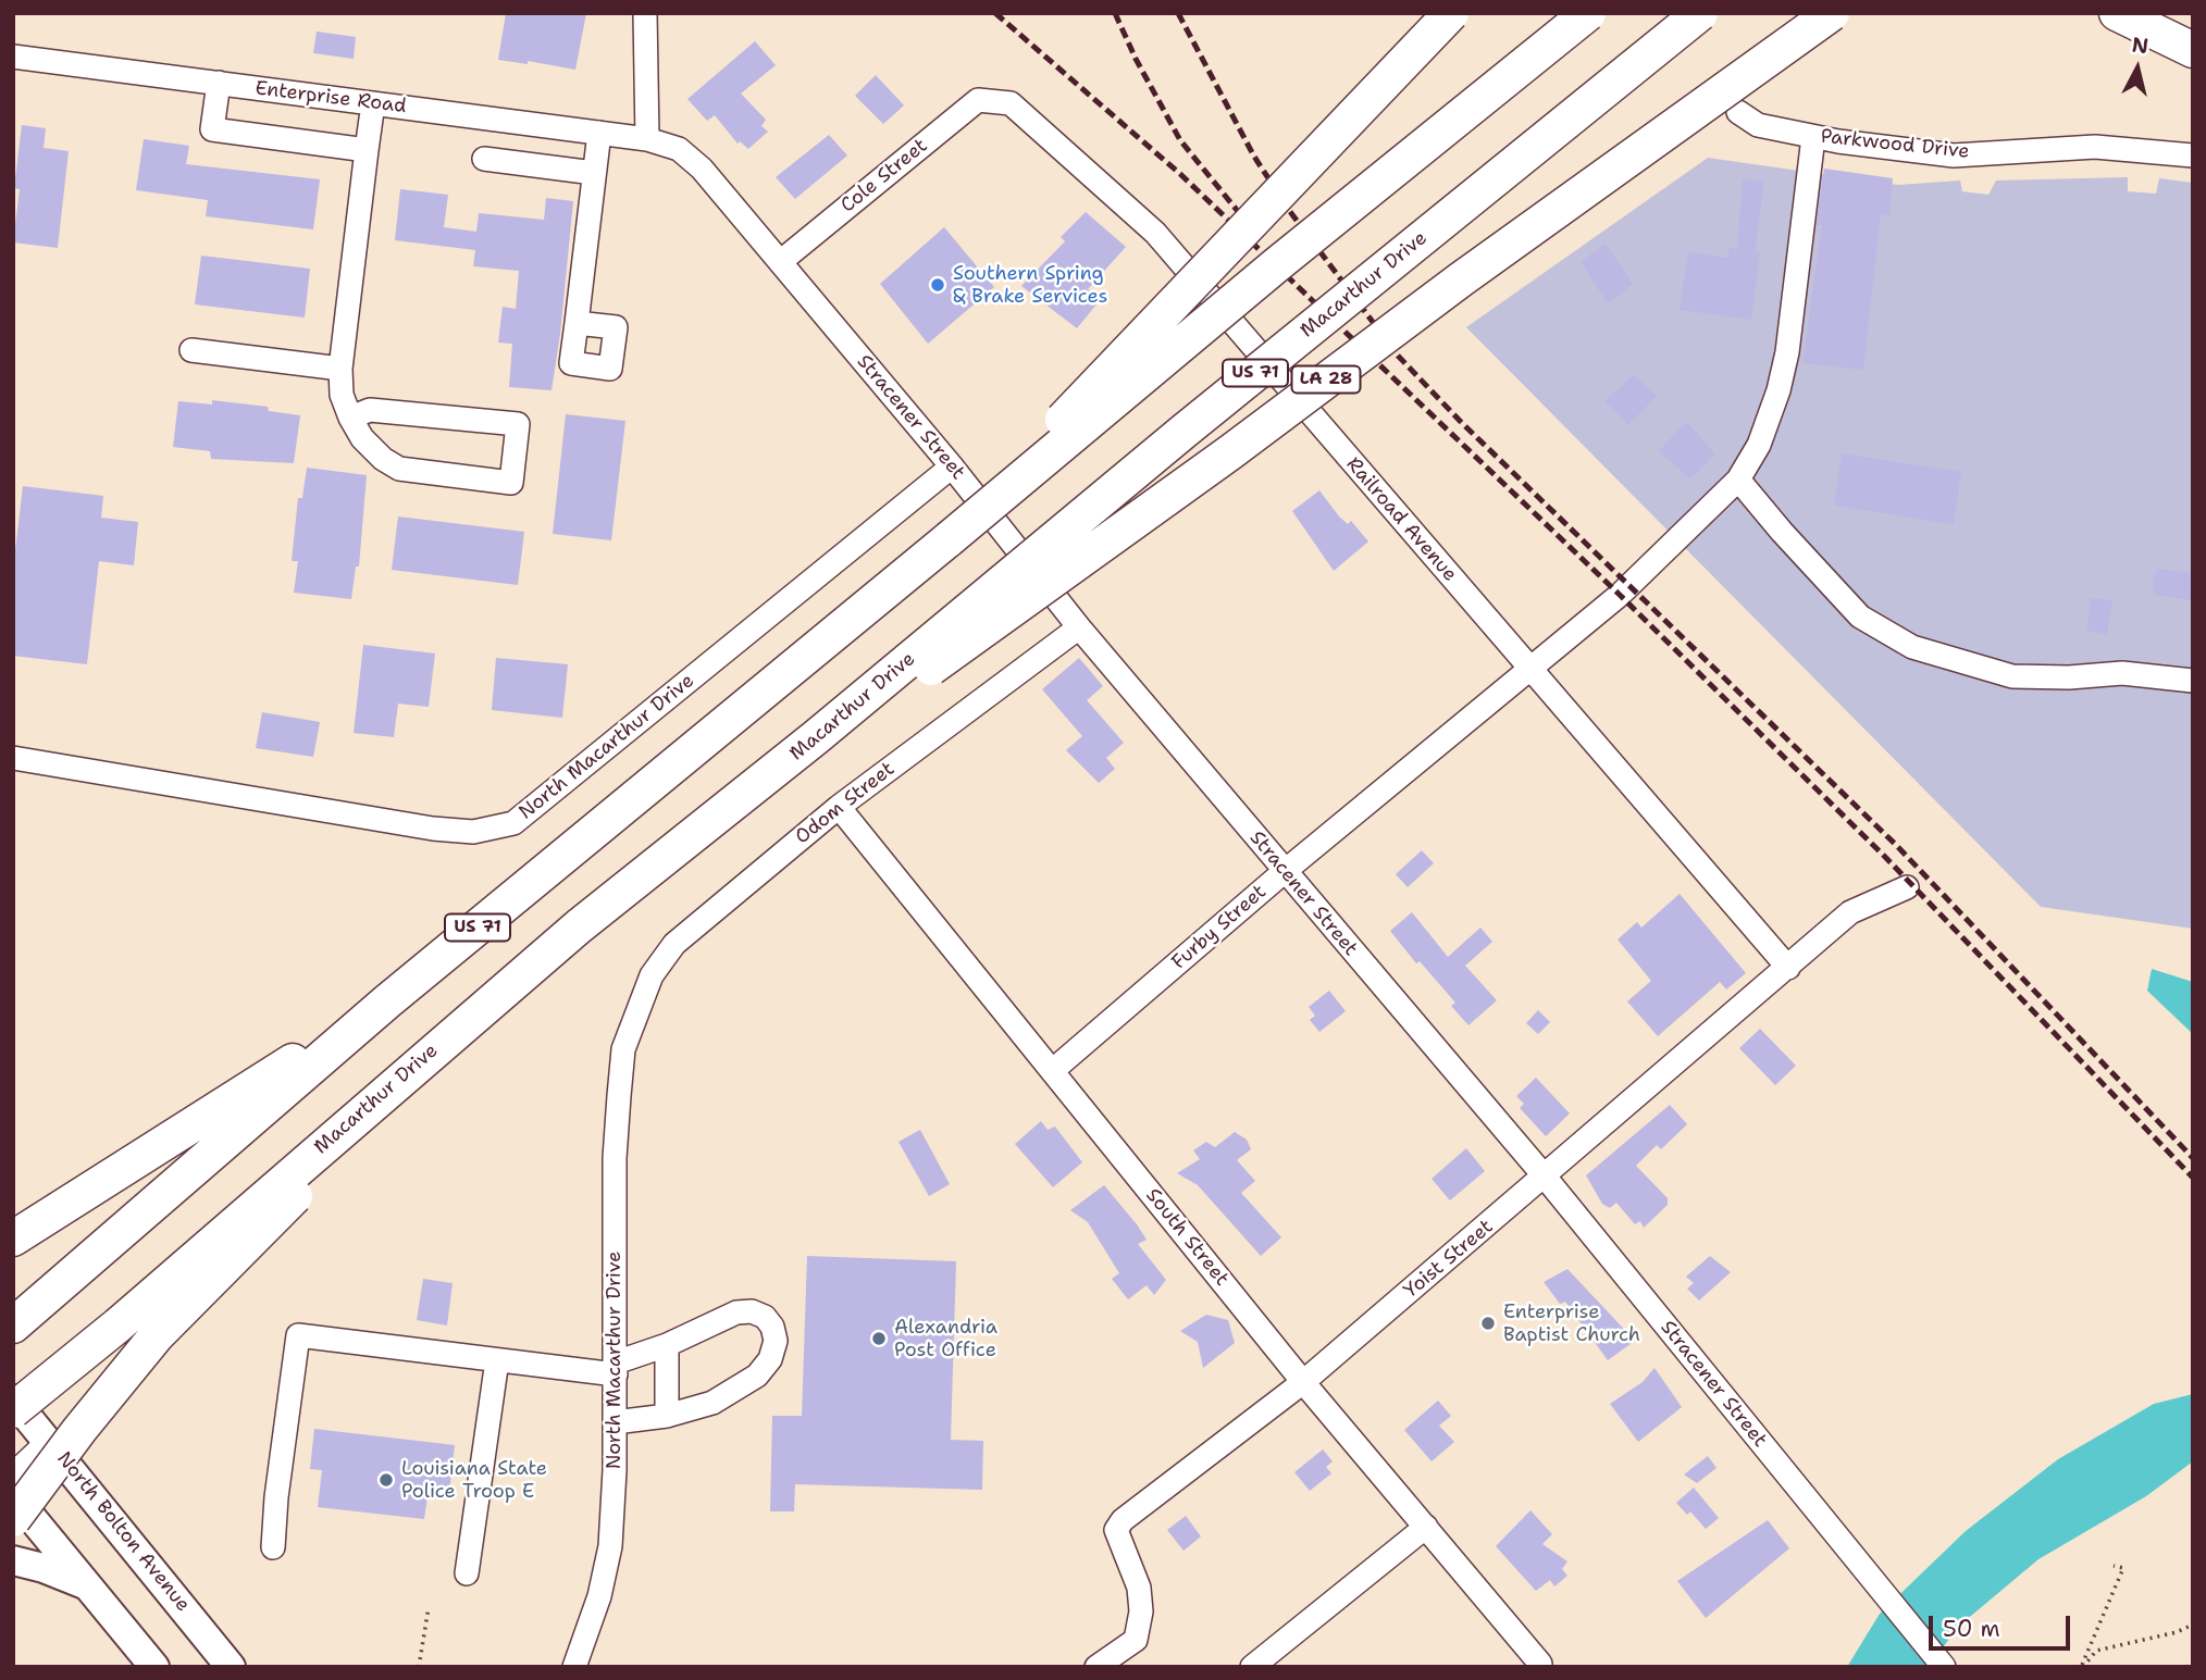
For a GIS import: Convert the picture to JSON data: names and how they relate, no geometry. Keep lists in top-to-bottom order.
{
  "streets": {
    "highway": ["Macarthur Drive", "US 71", "LA 28"],
    "main road": ["North Bolton Avenue"],
    "street": [
      "Enterprise Road",
      "Parkwood Drive",
      "Cole Street",
      "Stracener Street",
      "Railroad Avenue",
      "North Macarthur Drive",
      "Odom Street",
      "Furby Street",
      "South Street",
      "Yoist Street"
    ]
  },
  "crossings": [
    ["Enterprise Road", "Stracener Street"],
    ["Parkwood Drive", "Furby Street"],
    ["Cole Street", "Stracener Street"],
    ["Cole Street", "Railroad Avenue"],
    ["Macarthur Drive", "LA 28"],
    ["Stracener Street", "North Macarthur Drive"],
    ["Stracener Street", "Odom Street"],
    ["Stracener Street", "Furby Street"],
    ["Stracener Street", "Yoist Street"],
    ["Railroad Avenue", "Furby Street"],
    ["Railroad Avenue", "Yoist Street"],
    ["North Macarthur Drive", "Odom Street"],
    ["Odom Street", "South Street"],
    ["Furby Street", "South Street"],
    ["South Street", "Yoist Street"]
  ],
  "places": [
    "Southern Spring & Brake Services",
    "Enterprise Baptist Church",
    "Alexandria Post Office",
    "Louisiana State Police Troop E"
  ],
  "scale_bar": "50 m",
  "north": "top"
}
